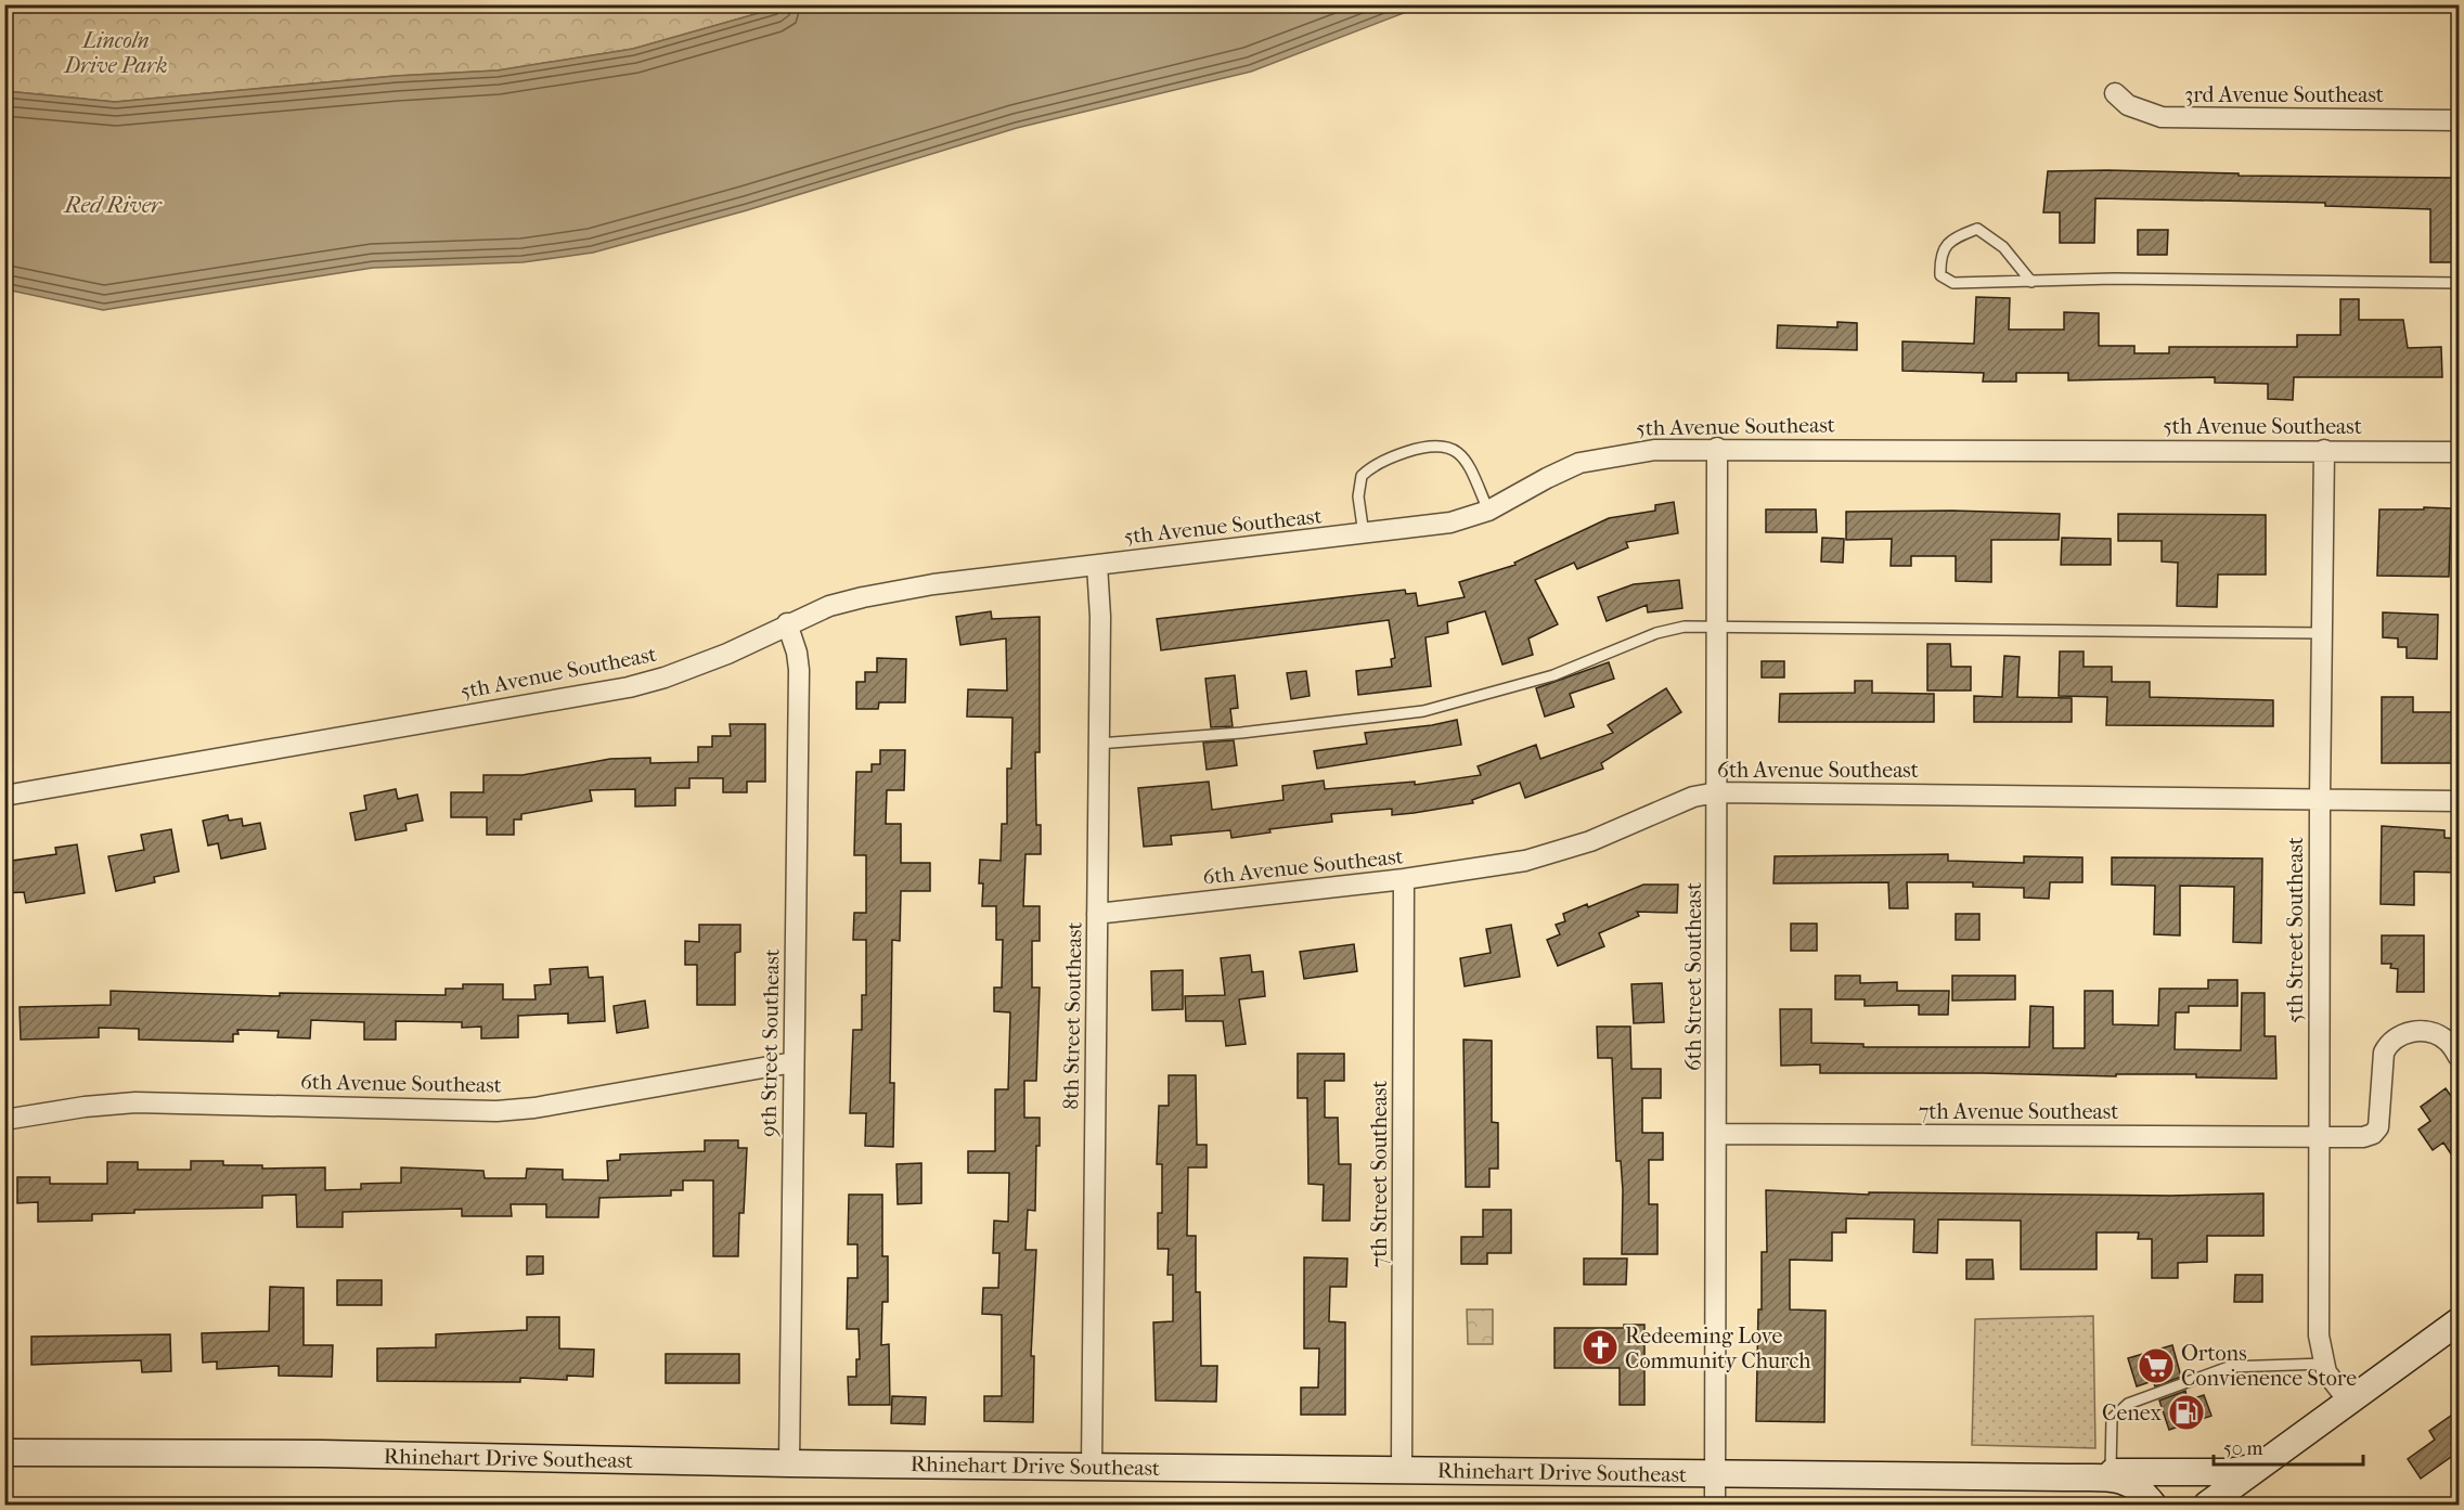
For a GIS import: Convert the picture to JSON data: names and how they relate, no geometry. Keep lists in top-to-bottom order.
{
  "streets": {
    "street": [
      "3rd Avenue Southeast",
      "5th Avenue Southeast",
      "6th Avenue Southeast",
      "5th Street Southeast",
      "6th Street Southeast",
      "8th Street Southeast",
      "9th Street Southeast",
      "7th Avenue Southeast",
      "7th Street Southeast",
      "Rhinehart Drive Southeast"
    ]
  },
  "crossings": [
    ["5th Avenue Southeast", "5th Street Southeast"],
    ["5th Avenue Southeast", "6th Street Southeast"],
    ["5th Avenue Southeast", "8th Street Southeast"],
    ["5th Avenue Southeast", "9th Street Southeast"],
    ["6th Avenue Southeast", "5th Street Southeast"],
    ["6th Avenue Southeast", "6th Street Southeast"],
    ["6th Avenue Southeast", "8th Street Southeast"],
    ["6th Avenue Southeast", "9th Street Southeast"],
    ["6th Avenue Southeast", "7th Street Southeast"],
    ["5th Street Southeast", "7th Avenue Southeast"],
    ["6th Street Southeast", "7th Avenue Southeast"],
    ["6th Street Southeast", "Rhinehart Drive Southeast"],
    ["8th Street Southeast", "Rhinehart Drive Southeast"],
    ["9th Street Southeast", "Rhinehart Drive Southeast"],
    ["7th Street Southeast", "Rhinehart Drive Southeast"]
  ],
  "water": ["Red River"],
  "parks": ["Lincoln Drive Park"],
  "places": {
    "church": ["Redeeming Love Community Church"],
    "supermarket": ["Ortons Convienence Store"],
    "fuel station": ["Cenex"]
  },
  "scale_bar": "50 m"
}
